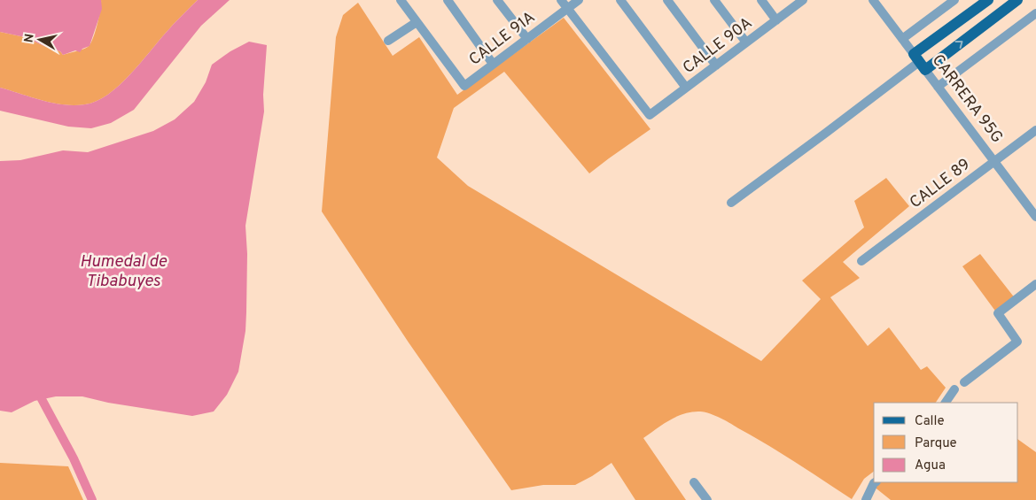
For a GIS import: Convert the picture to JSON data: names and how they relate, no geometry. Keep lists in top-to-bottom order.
{
  "streets": {
    "street": [
      "CALLE 91A",
      "CALLE 90A",
      "CARRERA 95G",
      "CALLE 89"
    ]
  },
  "crossings": [
    ["CALLE 91A", "CALLE 90A"],
    ["CARRERA 95G", "CALLE 89"]
  ],
  "water": ["Humedal de Tibabuyes"],
  "legend": ["Calle", "Parque", "Agua"],
  "north": "left"
}
